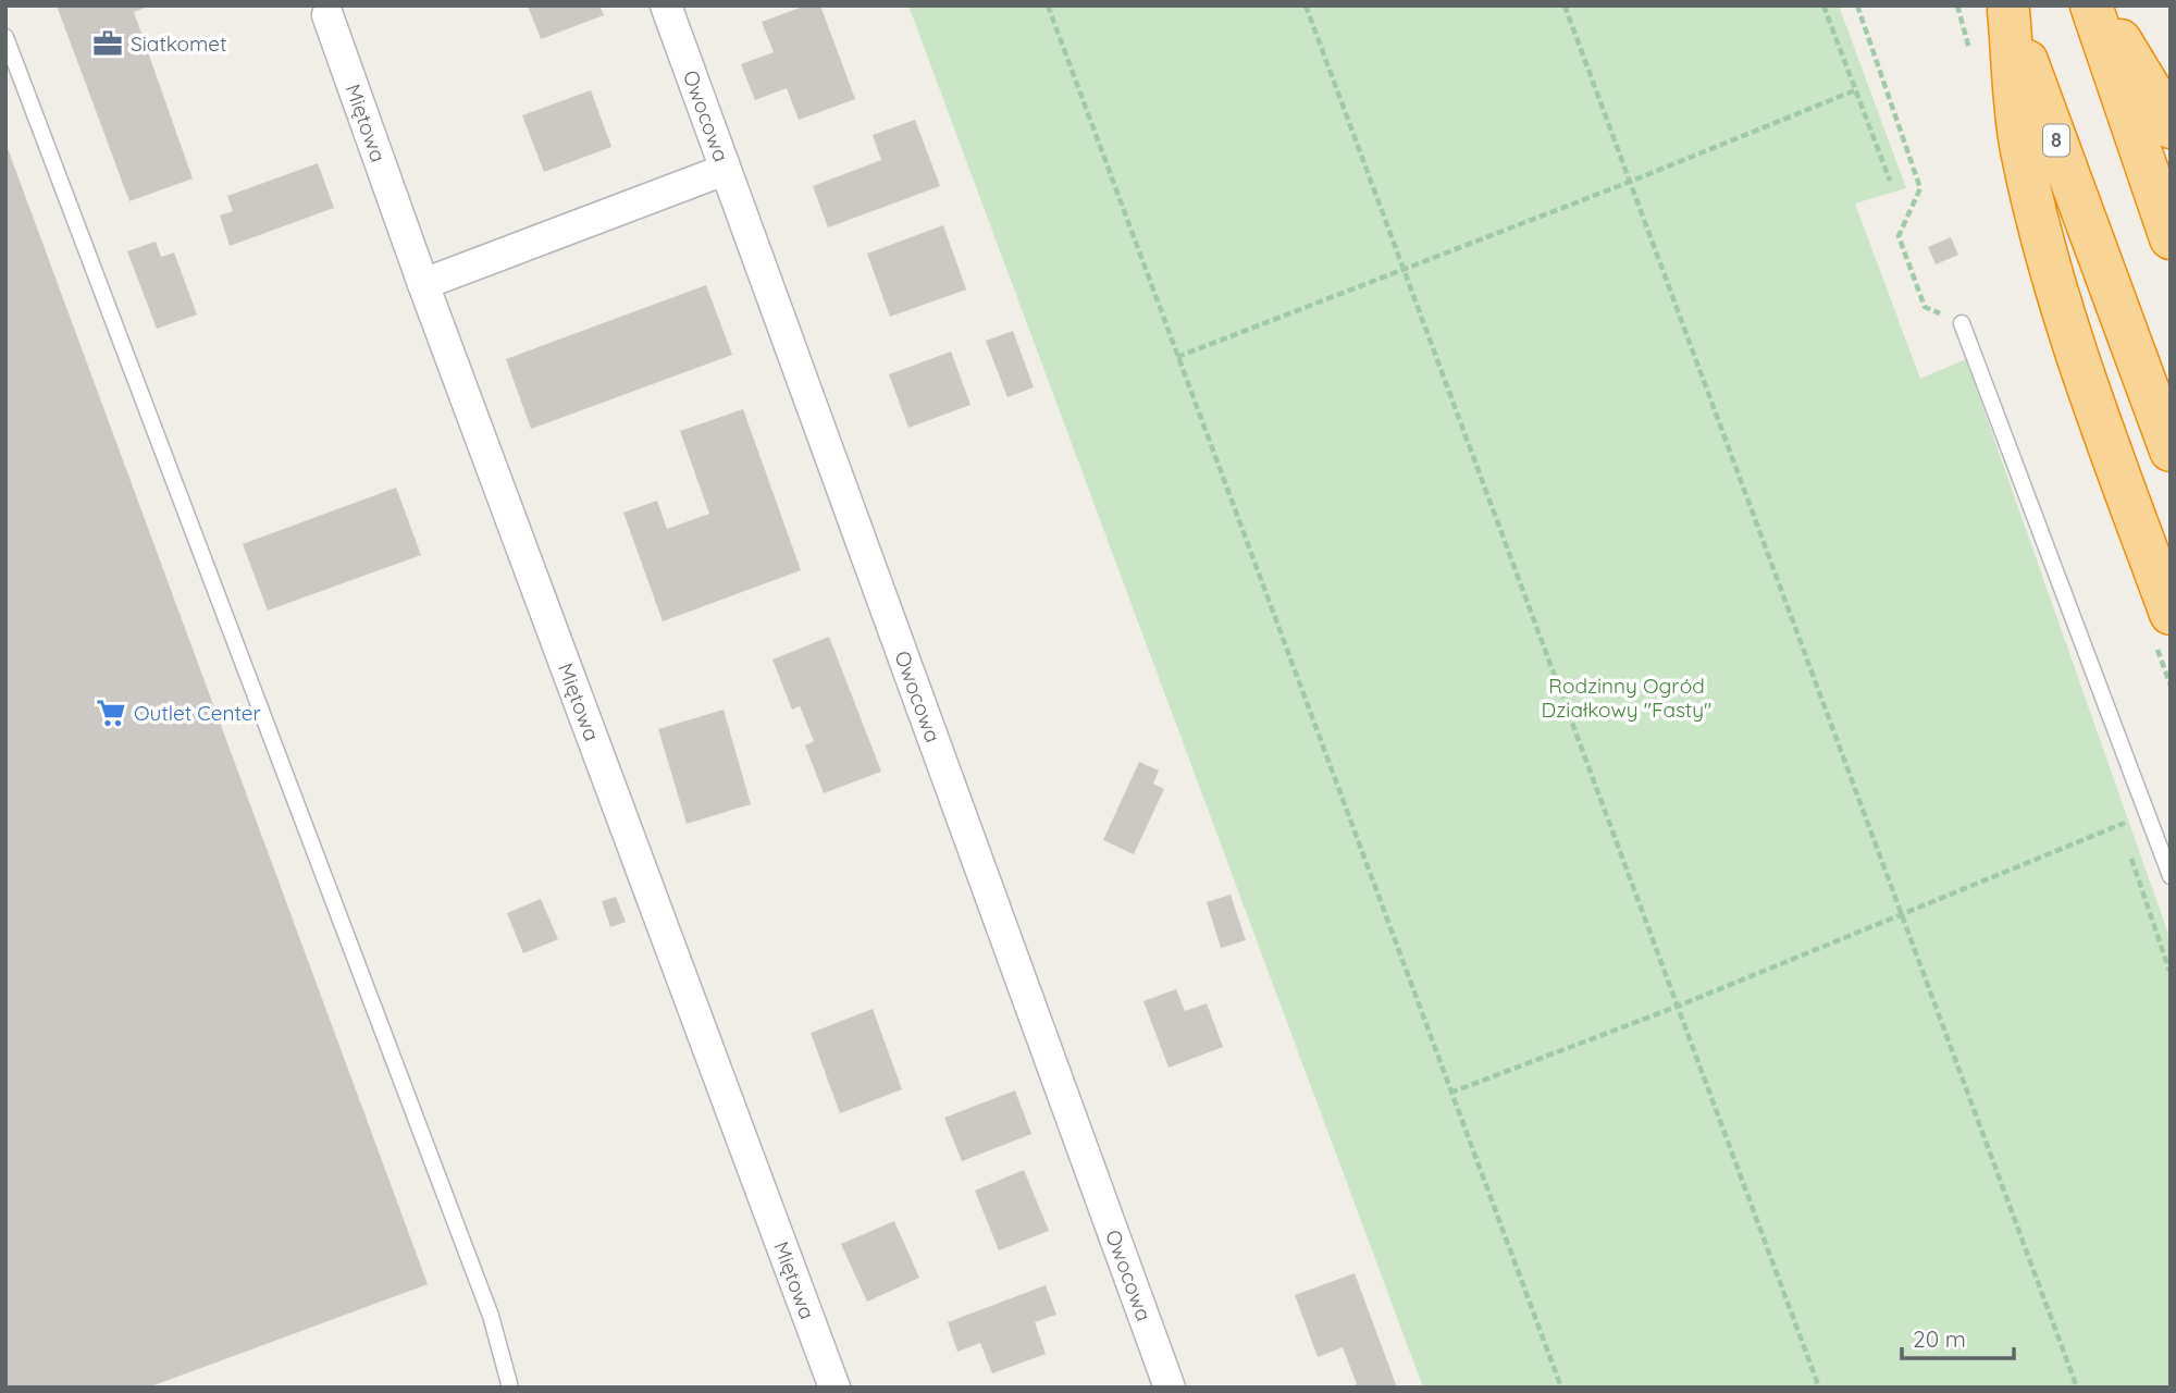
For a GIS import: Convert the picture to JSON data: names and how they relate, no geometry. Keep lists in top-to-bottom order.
{
  "streets": {
    "highway": ["8"],
    "street": ["Owocowa", "Miętowa"]
  },
  "parks": ["Rodzinny Ogród Działkowy \"Fasty\""],
  "places": {
    "office": ["Siatkomet"],
    "supermarket": ["Outlet Center"]
  },
  "scale_bar": "20 m"
}
